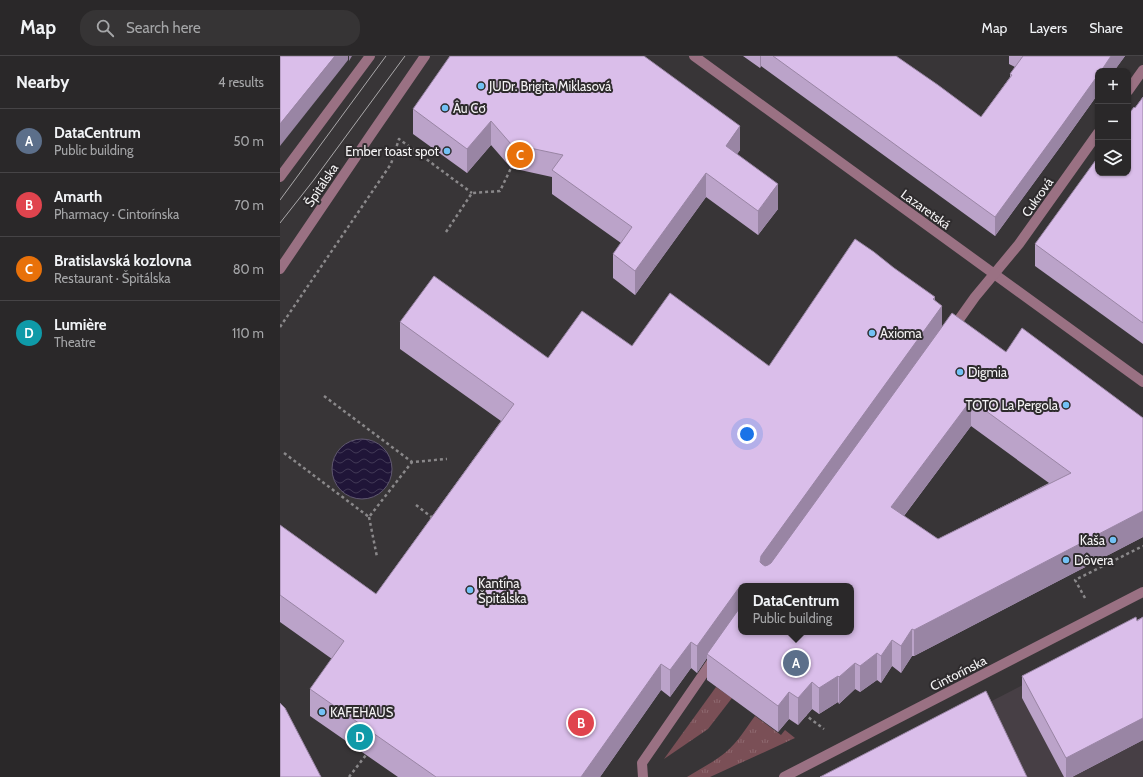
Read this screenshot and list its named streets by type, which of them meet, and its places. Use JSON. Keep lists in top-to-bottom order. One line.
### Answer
{"streets":{"street":["Špitálska","Cukrová","Lazaretská","Cintorínska"]},"crossings":[["Cukrová","Lazaretská"]],"places":["JUDr. Brigita Miklasová","Âu Cơ","Ember toast spot","Axioma","Digmia","TOTO La Pergola","Kaša","Dôvera","Kantína Špitálska","KAFEHAUS"],"page":{"header":"Map","search":"Search here","nav":["Map","Layers","Share"],"heading":["Nearby","4 results"],"map_buttons":["+","−"],"list":[{"mark":"A","name":"DataCentrum","note":"Public building","value":"50 m"},{"mark":"B","name":"Amarth","note":"Pharmacy · Cintorínska","value":"70 m"},{"mark":"C","name":"Bratislavská kozlovna","note":"Restaurant · Špitálska","value":"80 m"},{"mark":"D","name":"Lumière","note":"Theatre","value":"110 m"}],"pins":["C","A","B","D"],"popup":["DataCentrum","Public building"]}}
